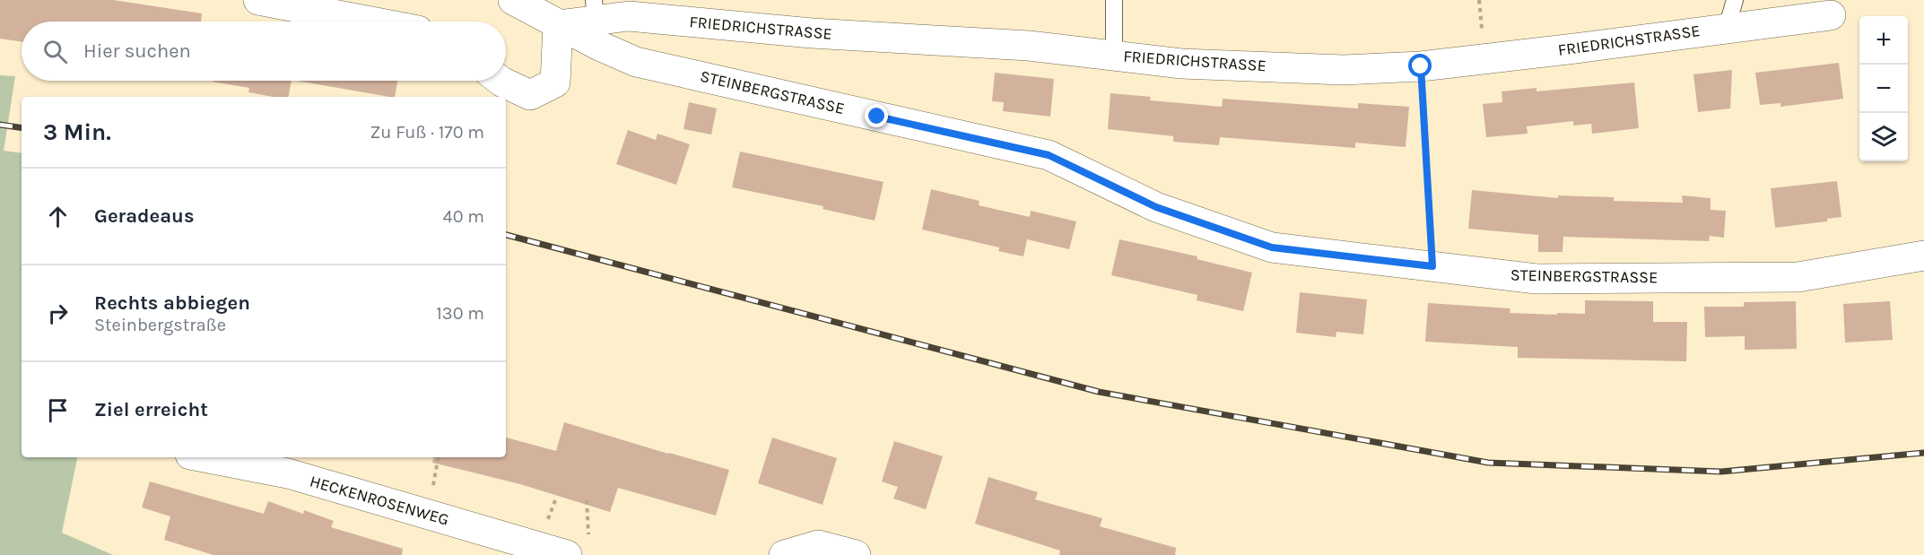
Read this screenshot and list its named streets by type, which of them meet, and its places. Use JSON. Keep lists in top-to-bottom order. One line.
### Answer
{"streets":{"street":["FRIEDRICHSTRASSE","STEINBERGSTRASSE","HECKENROSENWEG"]},"crossings":[["FRIEDRICHSTRASSE","STEINBERGSTRASSE"]],"page":{"map_buttons":["+","−"],"search":"Hier suchen","heading":["3 Min.","Zu Fuß · 170 m"],"list":[["Geradeaus","40 m"],["Rechts abbiegen","Steinbergstraße","130 m"],"Ziel erreicht"]}}
